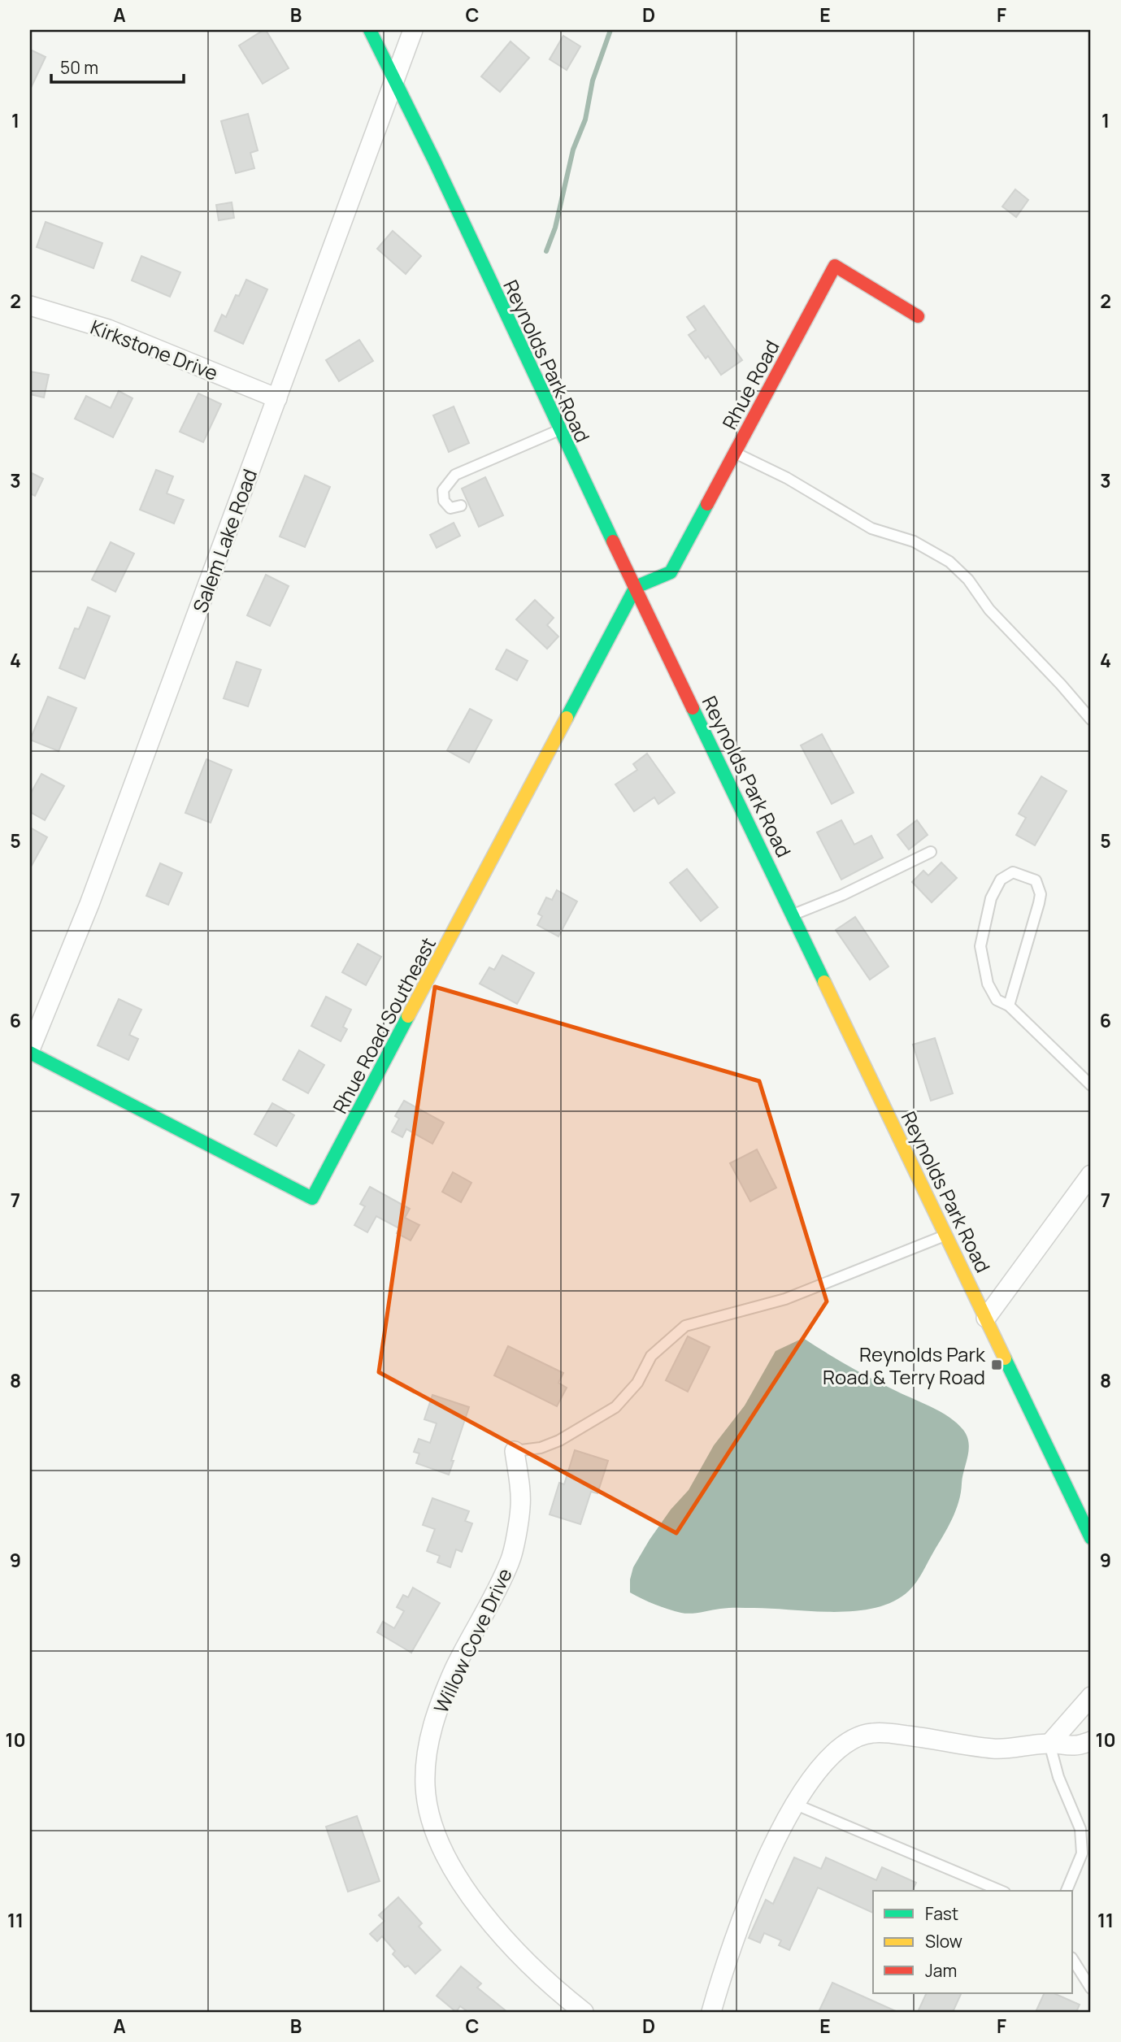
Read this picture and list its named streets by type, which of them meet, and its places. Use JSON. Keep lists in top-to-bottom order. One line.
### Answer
{"streets":{"main road":["Reynolds Park Road","Rhue Road","Rhue Road Southeast"],"street":["Kirkstone Drive","Salem Lake Road","Willow Cove Drive"]},"crossings":[["Kirkstone Drive","Salem Lake Road"],["Reynolds Park Road","Rhue Road"],["Reynolds Park Road","Salem Lake Road"],["Reynolds Park Road","Rhue Road Southeast"],["Rhue Road","Rhue Road Southeast"],["Salem Lake Road","Rhue Road Southeast"]],"places":{"transit":["Reynolds Park Road & Terry Road"]},"legend":["Fast","Slow","Jam"],"scale_bar":"50 m","grid":{"columns":["A","B","C","D","E","F"],"rows":["1","2","3","4","5","6","7","8","9","10","11"]}}
